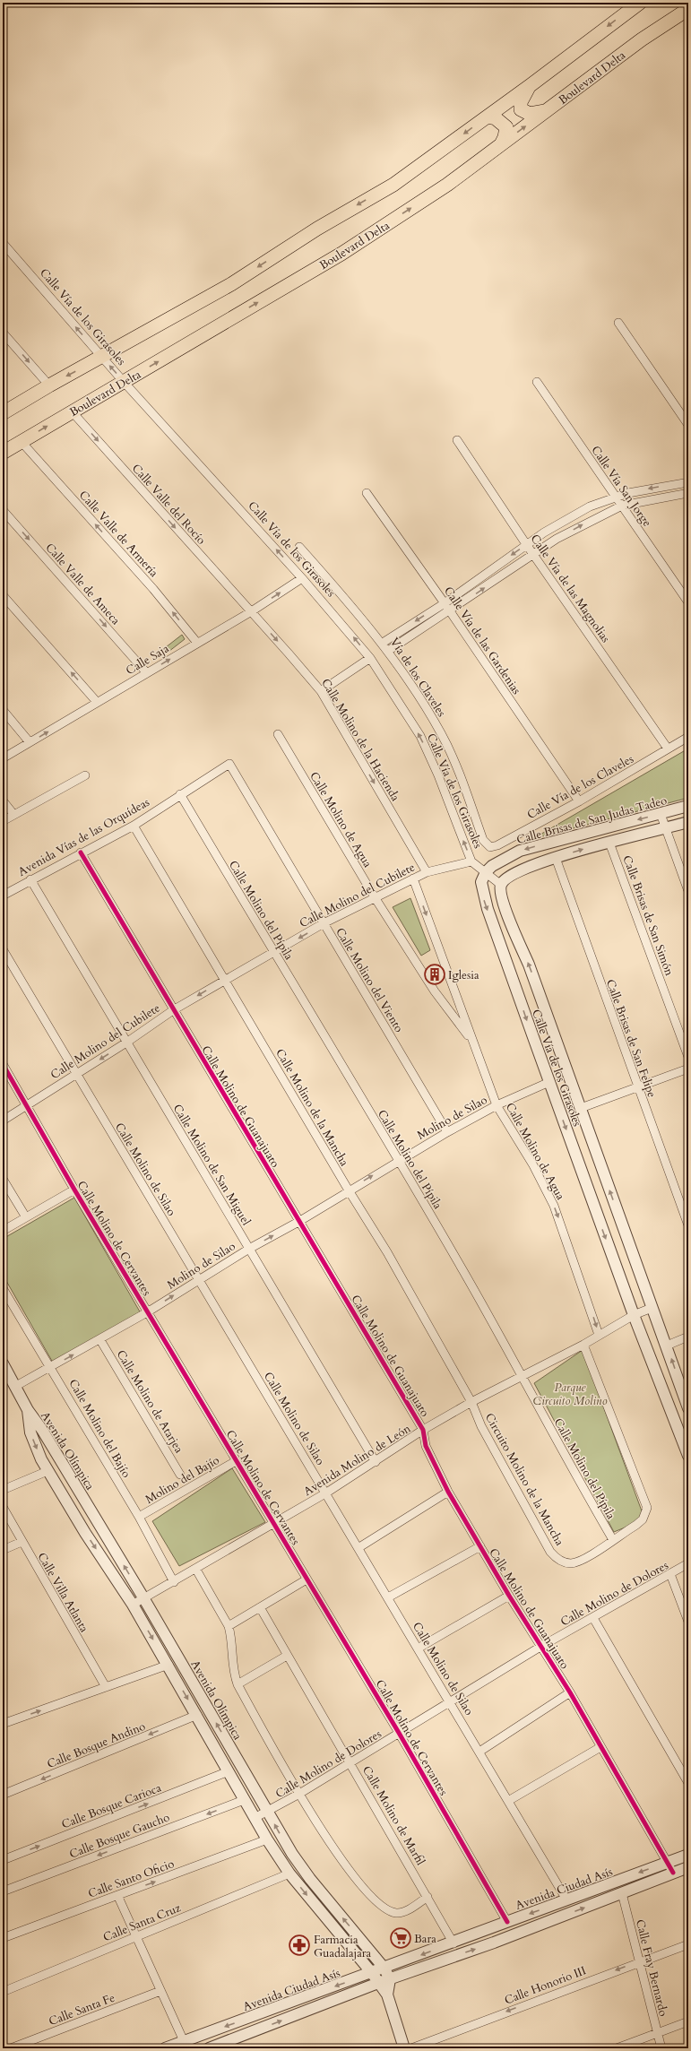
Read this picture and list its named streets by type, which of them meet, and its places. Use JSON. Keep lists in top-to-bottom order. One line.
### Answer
{"streets":{"main road":["Boulevard Delta"],"street":["Calle Vía de los Girasoles","Calle Vía San Jorge","Calle Valle del Rocío","Calle Valle de Armería","Calle Valle de Ameca","Calle Vía de las Magnolias","Calle Vía de las Gardenias","Calle Saja","Vía de los Claveles","Calle Molino de la Hacienda","Calle Vía de los Claveles","Calle Molino de Agua","Calle Brisas de San Judas Tadeo","Avenida Vías de las Orquídeas","Calle Molino del Cubilete","Calle Molino del Pípila","Calle Brisas de San Simón","Calle Molino del Viento","Calle Brisas de San Felipe","Calle Molino de Guanajuato","Calle Molino de la Mancha","Molino de Silao","Calle Molino de San Miguel","Calle Molino de Silao","Calle Molino de Cervantes","Calle Molino de Atarjea","Calle Molino del Bajío","Avenida Olímpica","Avenida Molino de León","Molino del Bajío","Circuito Molino de la Mancha","Calle Villa Atlanta","Calle Molino de Dolores","Calle Bosque Andino","Calle Bosque Carioca","Calle Molino de Marfil","Calle Bosque Gaucho","Calle Santo Oficio","Avenida Ciudad Asís","Calle Santa Cruz","Calle Fray Bernardo","Calle Honorio III","Calle Santa Fe"]},"crossings":[["Boulevard Delta","Calle Vía de los Girasoles"],["Boulevard Delta","Calle Valle del Rocío"],["Boulevard Delta","Calle Valle de Armería"],["Calle Vía de los Girasoles","Calle Saja"],["Calle Vía de los Girasoles","Calle Brisas de San Judas Tadeo"],["Calle Vía de los Girasoles","Calle Molino del Cubilete"],["Calle Vía de los Girasoles","Molino de Silao"],["Calle Vía de los Girasoles","Avenida Molino de León"],["Calle Valle del Rocío","Calle Saja"],["Calle Valle del Rocío","Calle Molino de la Hacienda"],["Calle Valle de Armería","Calle Saja"],["Calle Valle de Ameca","Calle Saja"],["Calle Vía de las Magnolias","Calle Vía de los Claveles"],["Calle Vía de las Gardenias","Calle Vía de los Claveles"],["Calle Saja","Calle Molino de la Hacienda"],["Vía de los Claveles","Calle Vía de los Claveles"],["Calle Molino de la Hacienda","Calle Molino del Cubilete"],["Calle Molino de Agua","Calle Molino del Cubilete"],["Calle Molino de Agua","Molino de Silao"],["Calle Molino de Agua","Avenida Molino de León"],["Avenida Vías de las Orquídeas","Calle Molino del Pípila"],["Avenida Vías de las Orquídeas","Calle Molino del Viento"],["Avenida Vías de las Orquídeas","Calle Molino de Guanajuato"],["Avenida Vías de las Orquídeas","Calle Molino de la Mancha"],["Avenida Vías de las Orquídeas","Calle Molino de San Miguel"],["Calle Molino del Cubilete","Calle Molino del Pípila"],["Calle Molino del Cubilete","Calle Molino del Viento"],["Calle Molino del Cubilete","Calle Molino de Guanajuato"],["Calle Molino del Cubilete","Calle Molino de la Mancha"],["Calle Molino del Cubilete","Calle Molino de San Miguel"],["Calle Molino del Cubilete","Calle Molino de Silao"],["Calle Molino del Cubilete","Calle Molino de Cervantes"],["Calle Molino del Pípila","Molino de Silao"],["Calle Molino del Pípila","Avenida Molino de León"],["Calle Molino del Pípila","Circuito Molino de la Mancha"],["Calle Molino del Viento","Molino de Silao"],["Calle Molino de Guanajuato","Molino de Silao"],["Calle Molino de Guanajuato","Avenida Molino de León"],["Calle Molino de Guanajuato","Calle Molino de Dolores"],["Calle Molino de Guanajuato","Avenida Ciudad Asís"],["Calle Molino de la Mancha","Molino de Silao"],["Calle Molino de la Mancha","Avenida Molino de León"],["Calle Molino de la Mancha","Circuito Molino de la Mancha"],["Molino de Silao","Calle Molino de San Miguel"],["Molino de Silao","Calle Molino de Silao"],["Molino de Silao","Calle Molino de Cervantes"],["Molino de Silao","Calle Molino de Atarjea"],["Molino de Silao","Calle Molino del Bajío"],["Molino de Silao","Avenida Olímpica"],["Calle Molino de San Miguel","Avenida Molino de León"],["Calle Molino de Silao","Avenida Molino de León"],["Calle Molino de Silao","Calle Molino de Dolores"],["Calle Molino de Silao","Avenida Ciudad Asís"],["Calle Molino de Cervantes","Avenida Molino de León"],["Calle Molino de Cervantes","Molino del Bajío"],["Calle Molino de Cervantes","Calle Molino de Dolores"],["Calle Molino de Cervantes","Avenida Ciudad Asís"],["Calle Molino del Bajío","Avenida Molino de León"],["Calle Molino del Bajío","Molino del Bajío"],["Avenida Olímpica","Avenida Molino de León"],["Avenida Olímpica","Calle Molino de Dolores"],["Avenida Olímpica","Calle Bosque Andino"],["Avenida Olímpica","Calle Bosque Carioca"],["Avenida Olímpica","Calle Bosque Gaucho"],["Avenida Olímpica","Calle Santo Oficio"],["Avenida Olímpica","Avenida Ciudad Asís"],["Avenida Olímpica","Calle Santa Cruz"],["Avenida Molino de León","Circuito Molino de la Mancha"],["Calle Molino de Dolores","Calle Molino de Marfil"],["Calle Molino de Marfil","Avenida Ciudad Asís"],["Calle Fray Bernardo","Calle Honorio III"]],"one_way":["Calle Valle del Rocío","Calle Valle de Armería","Calle Saja","Calle Molino de la Hacienda","Molino de Silao","Calle Bosque Carioca","Calle Bosque Gaucho","Calle Santo Oficio"],"parks":["Parque Circuito Molino"],"places":{"building":["Iglesia"],"supermarket":["Bara"],"pharmacy":["Farmacia Guadalajara"]}}
